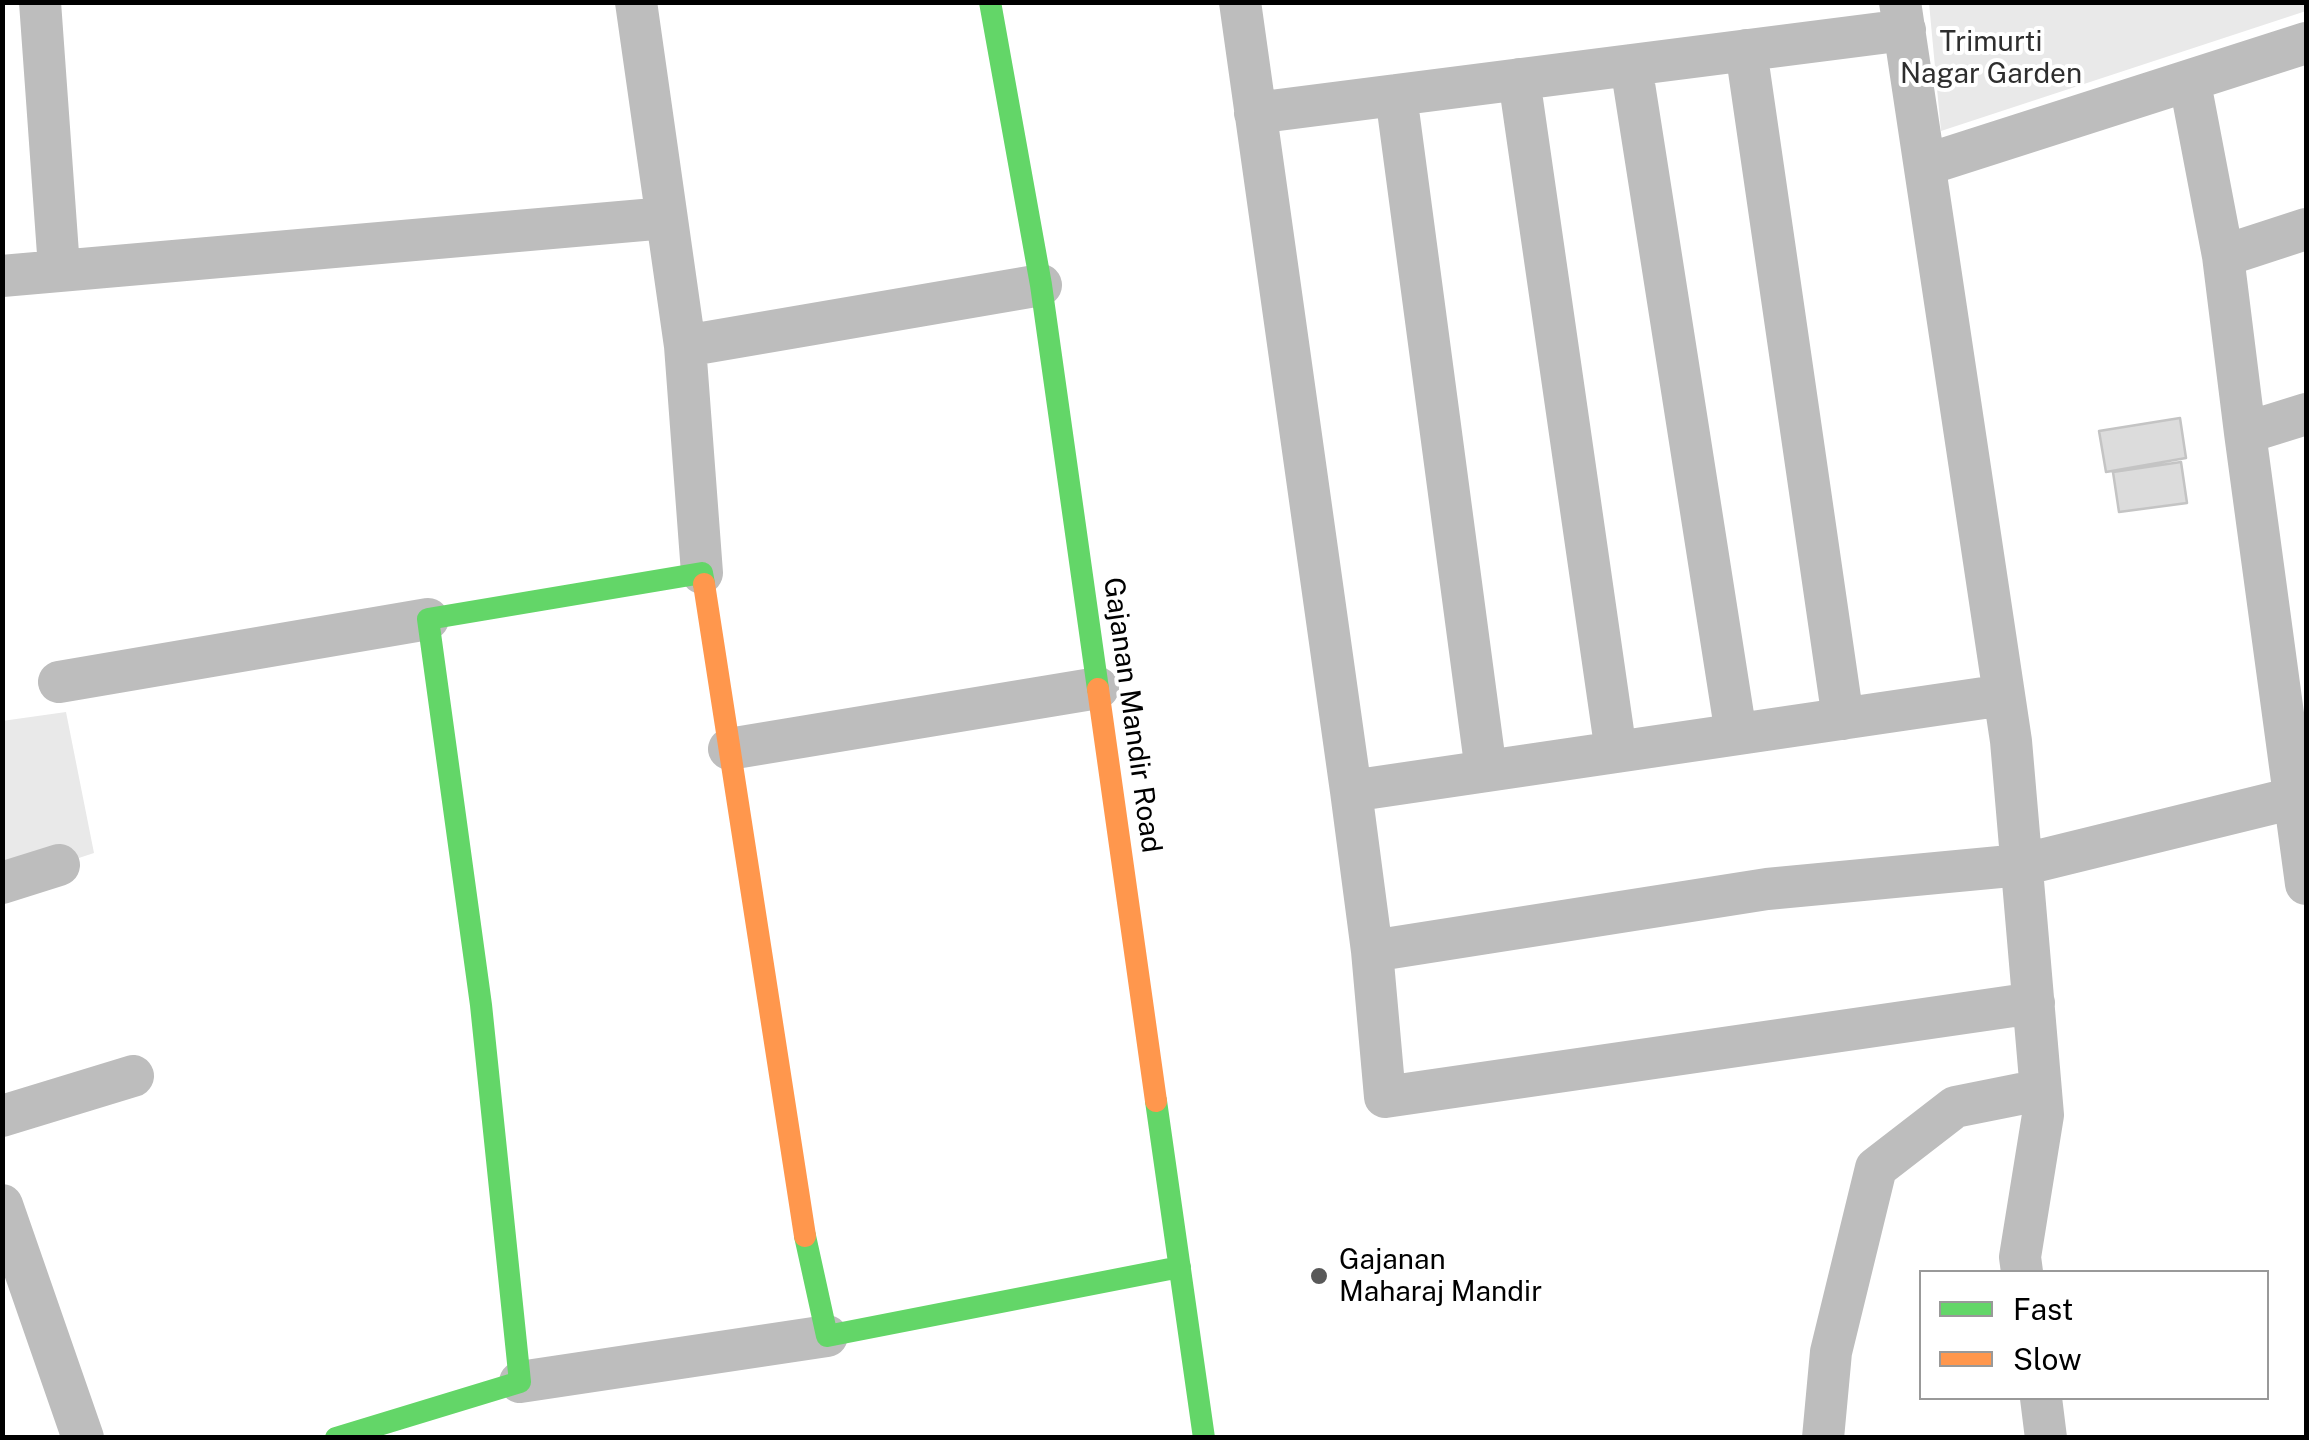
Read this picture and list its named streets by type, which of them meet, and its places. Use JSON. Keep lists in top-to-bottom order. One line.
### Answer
{"streets":{"street":["Gajanan Mandir Road"]},"parks":["Trimurti Nagar Garden"],"places":["Gajanan Maharaj Mandir"],"legend":["Fast","Slow"]}
